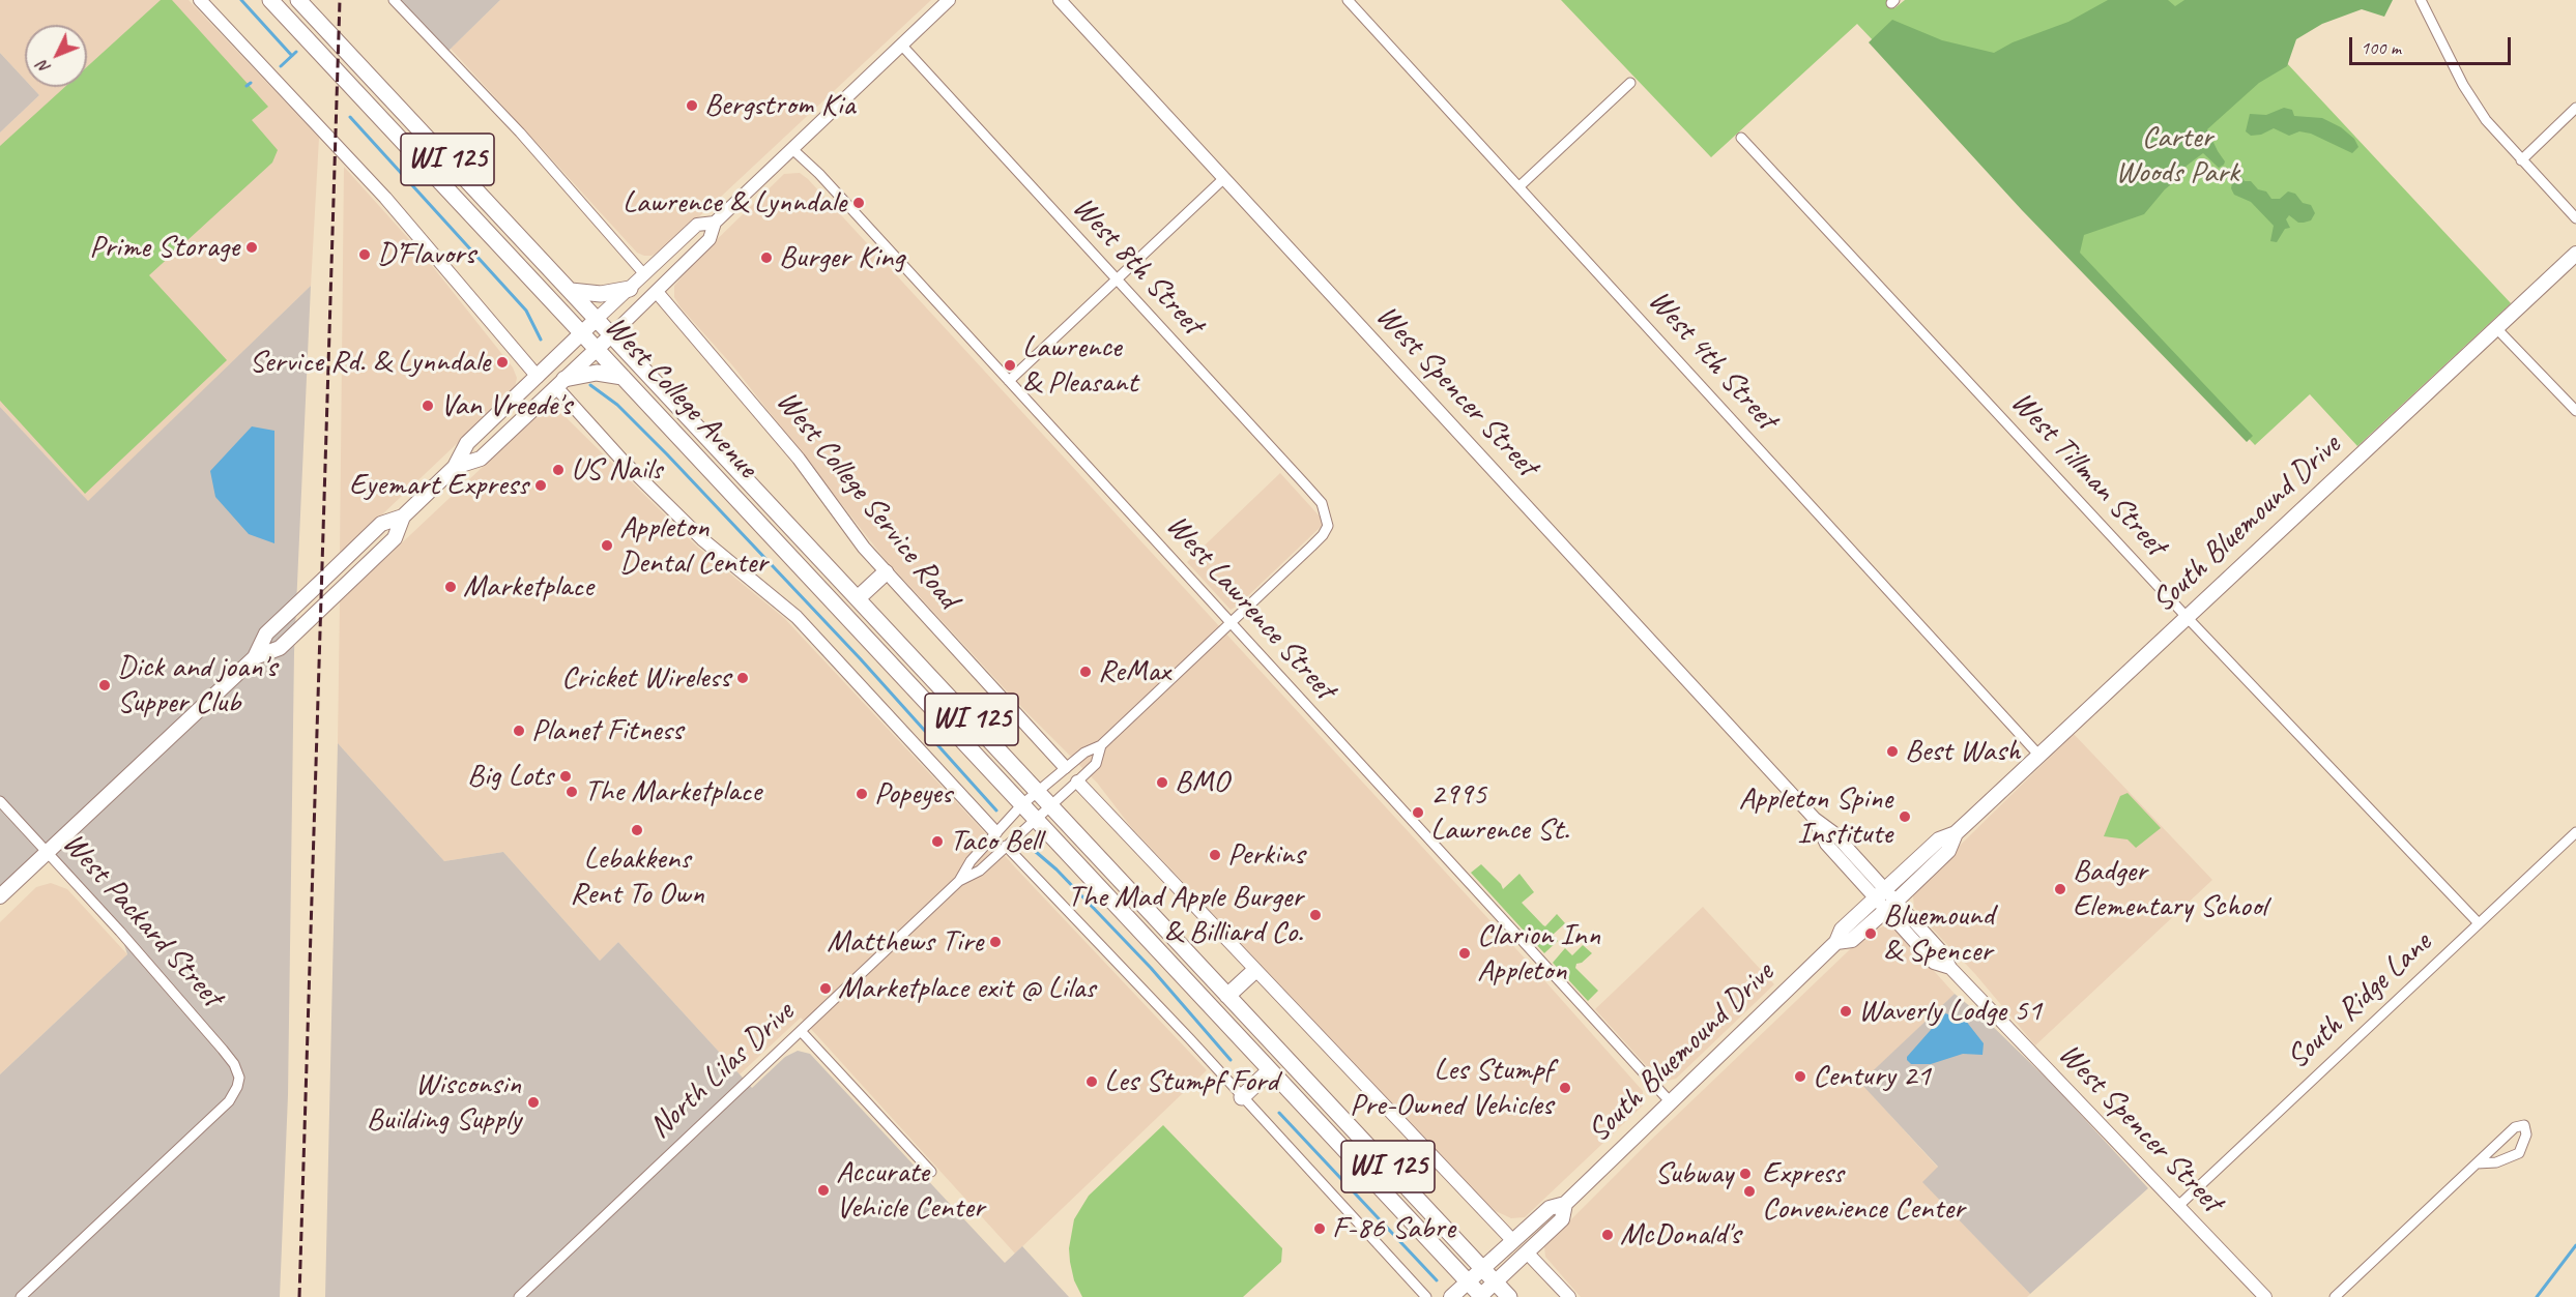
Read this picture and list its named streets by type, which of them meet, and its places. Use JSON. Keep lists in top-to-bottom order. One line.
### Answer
{"streets":{"main road":["WI 125","West College Avenue","South Bluemound Drive"],"street":["West 8th Street","West 4th Street","West Spencer Street","West Tillman Street","West College Service Road","West Lawrence Street","West Packard Street","South Ridge Lane","North Lilas Drive"]},"crossings":[["West 8th Street","West Lawrence Street"],["West 4th Street","South Bluemound Drive"],["West Spencer Street","South Bluemound Drive"],["West Spencer Street","South Ridge Lane"],["West College Avenue","South Bluemound Drive"],["West College Avenue","North Lilas Drive"],["West Tillman Street","South Bluemound Drive"],["West Tillman Street","South Ridge Lane"],["West College Service Road","North Lilas Drive"],["South Bluemound Drive","West Lawrence Street"]],"parks":["Carter Woods Park"],"places":["Bergstrom Kia","Lawrence & Lynndale","Prime Storage","D’Flavors","Burger King","Service Rd. & Lynndale","Lawrence & Pleasant","Van Vreede's","US Nails","Eyemart Express","Appleton Dental Center","Marketplace","ReMax","Cricket Wireless","Dick and joan's Supper Club","Planet Fitness","Best Wash","Big Lots","BMO","The Marketplace","Popeyes","2995 Lawrence St.","Appleton Spine Institute","Lebakkens Rent To Own","Taco Bell","Perkins","Badger Elementary School","The Mad Apple Burger & Billiard Co.","Bluemound & Spencer","Matthews Tire","Clarion Inn Appleton","Marketplace exit @ Lilas","Waverly Lodge 51","Century 21","Les Stumpf Ford","Les Stumpf Pre-Owned Vehicles","Wisconsin Building Supply","Subway","Accurate Vehicle Center","Express Convenience Center","F-86 Sabre","McDonald's"],"scale_bar":"100 m","north":"bottom left"}
